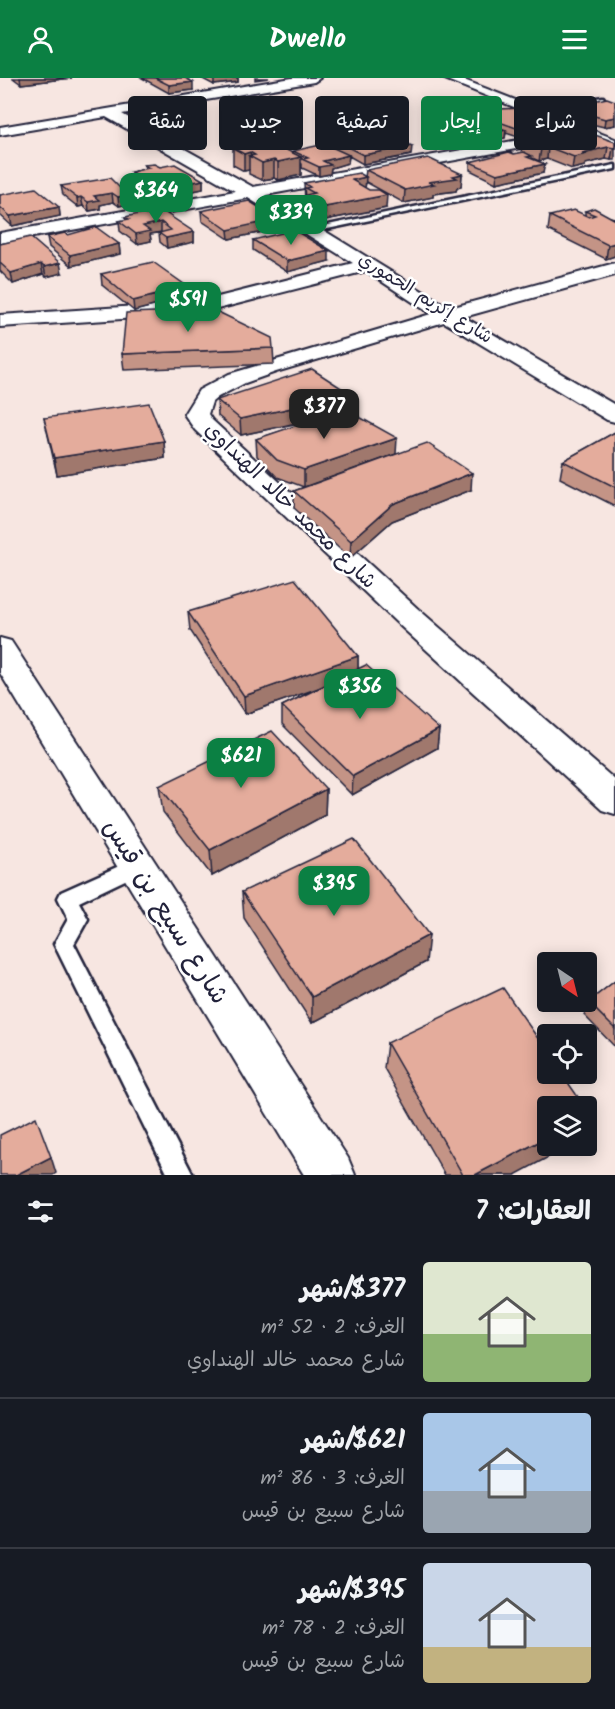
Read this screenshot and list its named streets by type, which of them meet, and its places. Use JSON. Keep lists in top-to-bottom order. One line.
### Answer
{"streets":{"street":["شارع إكريم الحموري","شارع محمد خالد الهنداوي","شارع سبيع بن قيس"]},"crossings":[["شارع إكريم الحموري","شارع محمد خالد الهنداوي"]],"north":"bottom right","page":{"header":"Dwello","chip":["شراء","إيجار","تصفية","جديد","شقة"],"price":["$364","$339","$591","$377","$356","$621","$395"],"heading":"العقارات: 7","list":[{"name":"$377/شهر","note":"الغرف: 2 · 52 m² · شارع محمد خالد الهنداوي"},{"name":"$621/شهر","note":"الغرف: 3 · 86 m² · شارع سبيع بن قيس"},{"name":"$395/شهر","note":"الغرف: 2 · 78 m² · شارع سبيع بن قيس"}]}}
